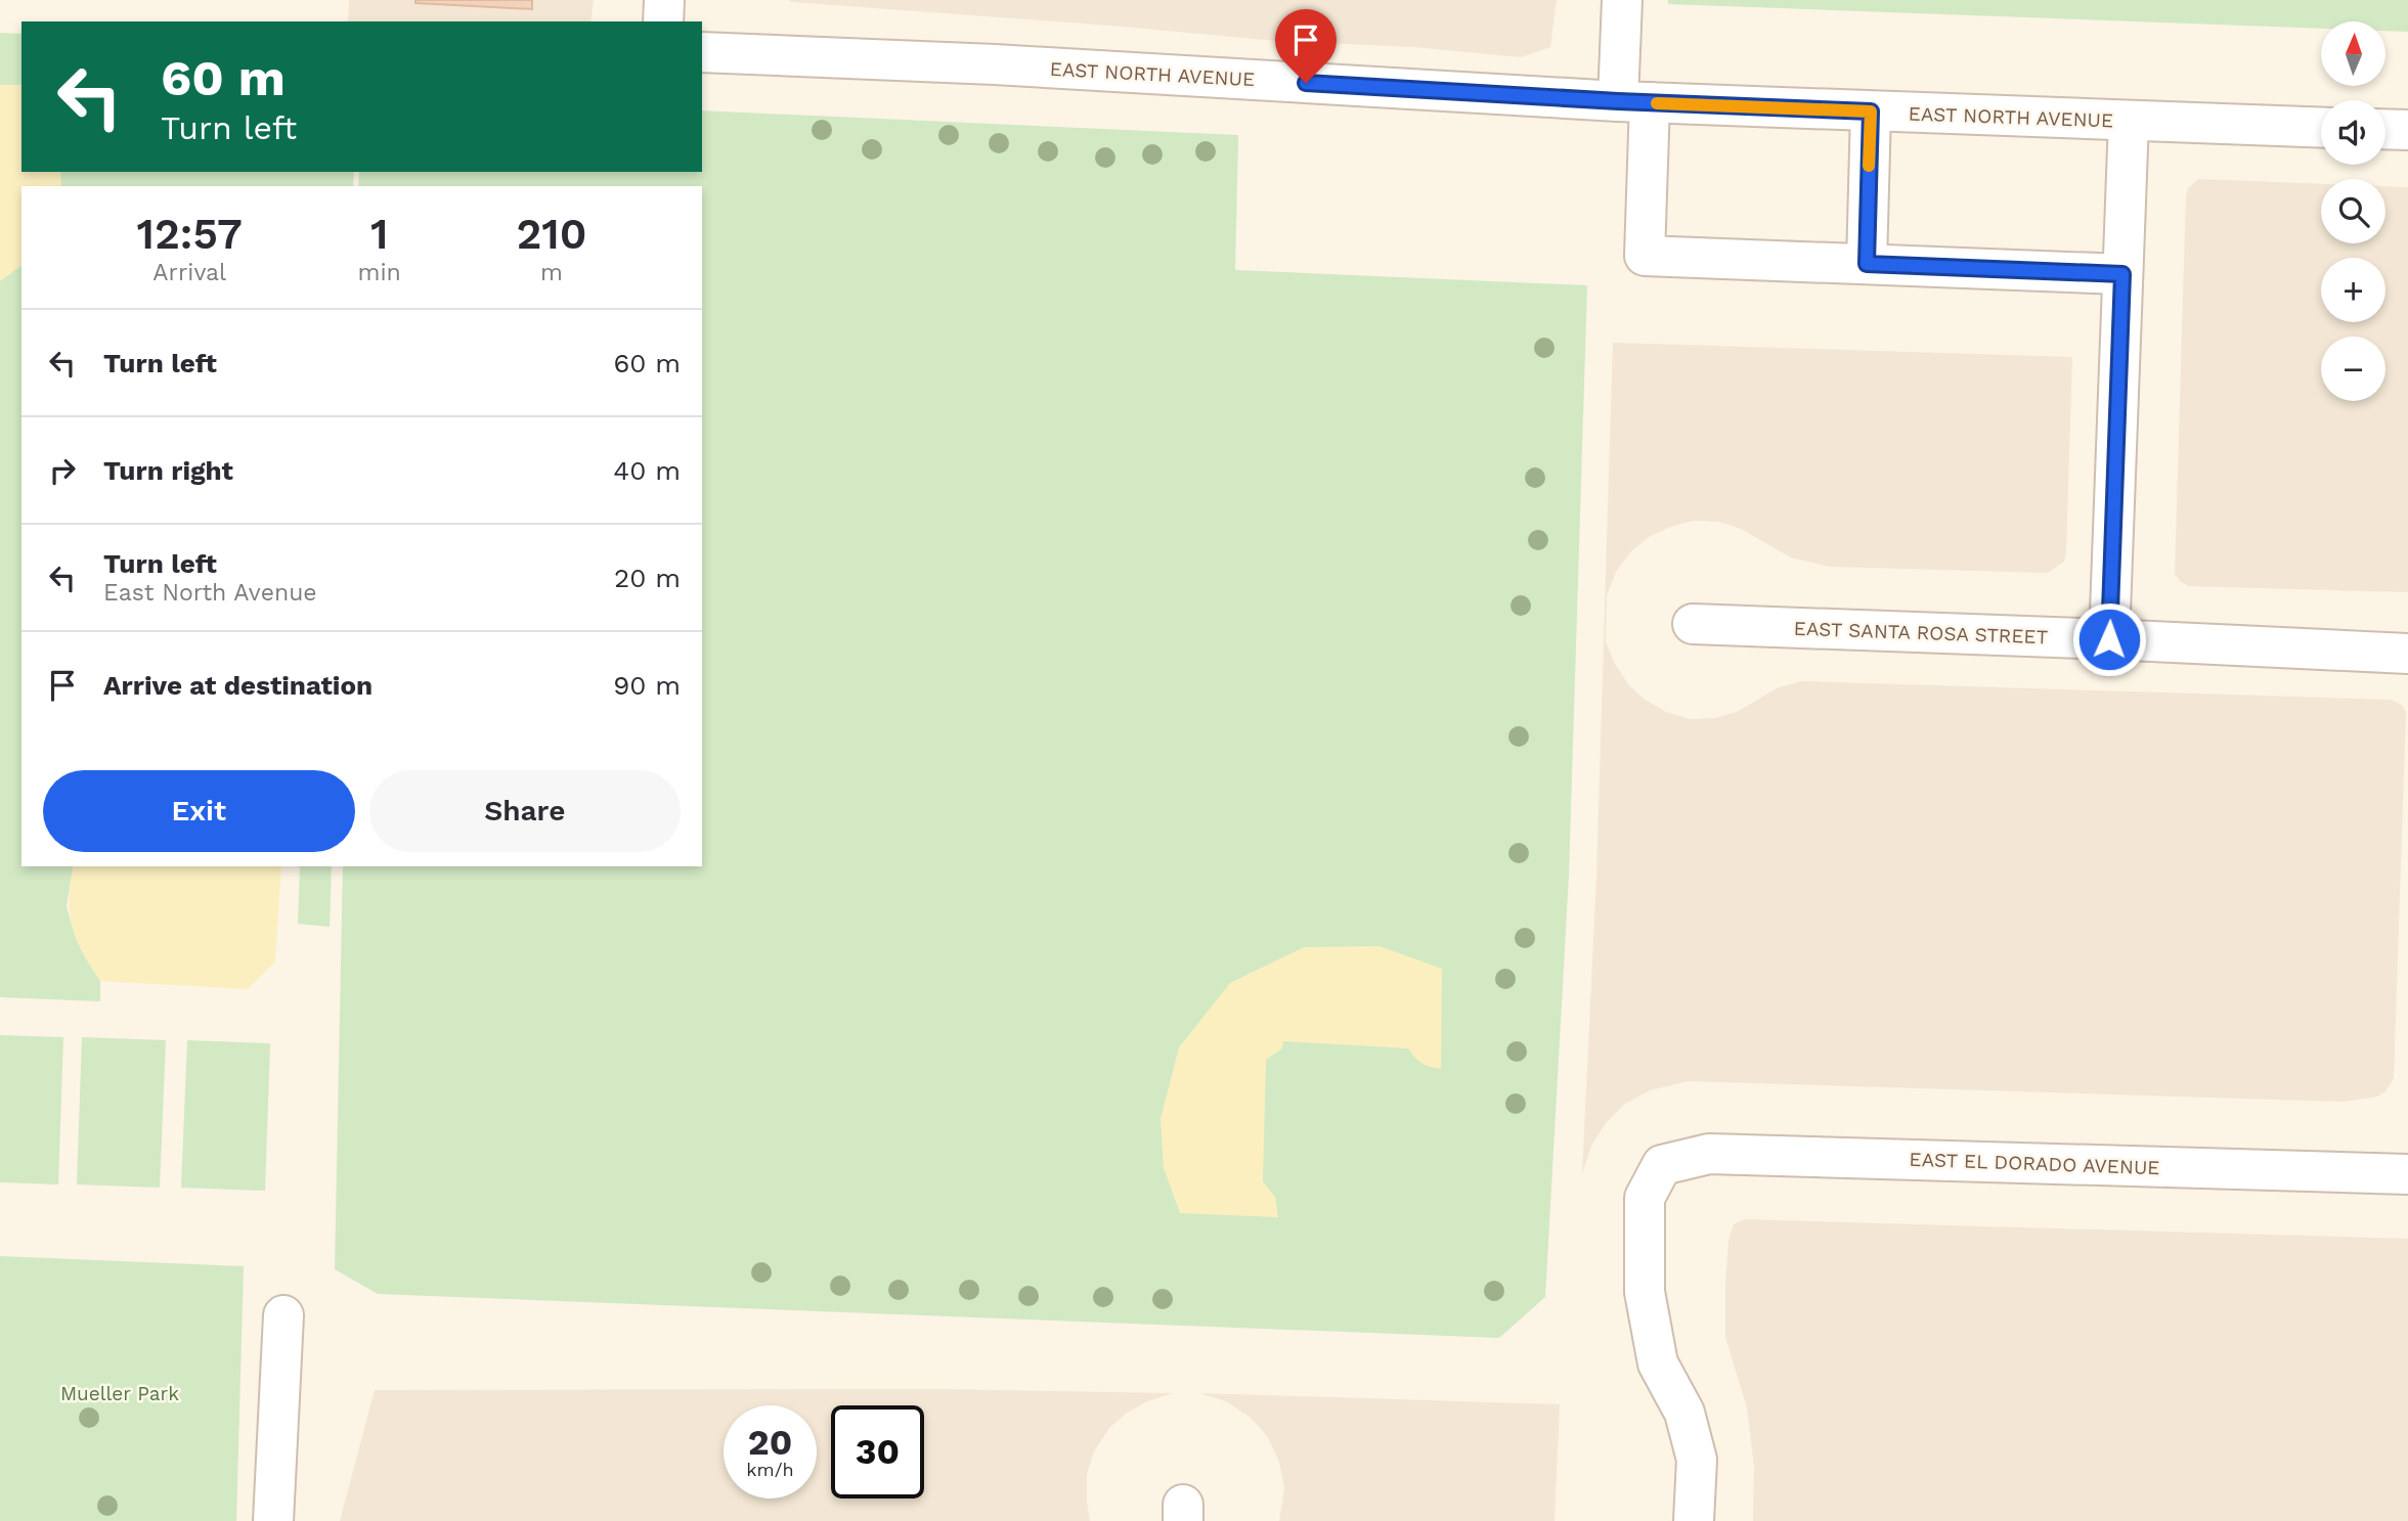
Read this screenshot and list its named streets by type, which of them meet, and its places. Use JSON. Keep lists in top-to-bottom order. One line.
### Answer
{"streets":{"street":["EAST NORTH AVENUE","EAST SANTA ROSA STREET","EAST EL DORADO AVENUE"]},"parks":["Mueller Park"],"north":"top","page":{"map_buttons":["+","−"],"turn":["60 m","Turn left"],"eta":["12:57","Arrival","1","min","210","m"],"list":[{"name":"Turn left","value":"60 m"},{"name":"Turn right","value":"40 m"},{"name":"Turn left","note":"East North Avenue","value":"20 m"},{"name":"Arrive at destination","value":"90 m"}],"buttons":["Exit","Share"],"speed":"20 km/h","limit":"30"}}
